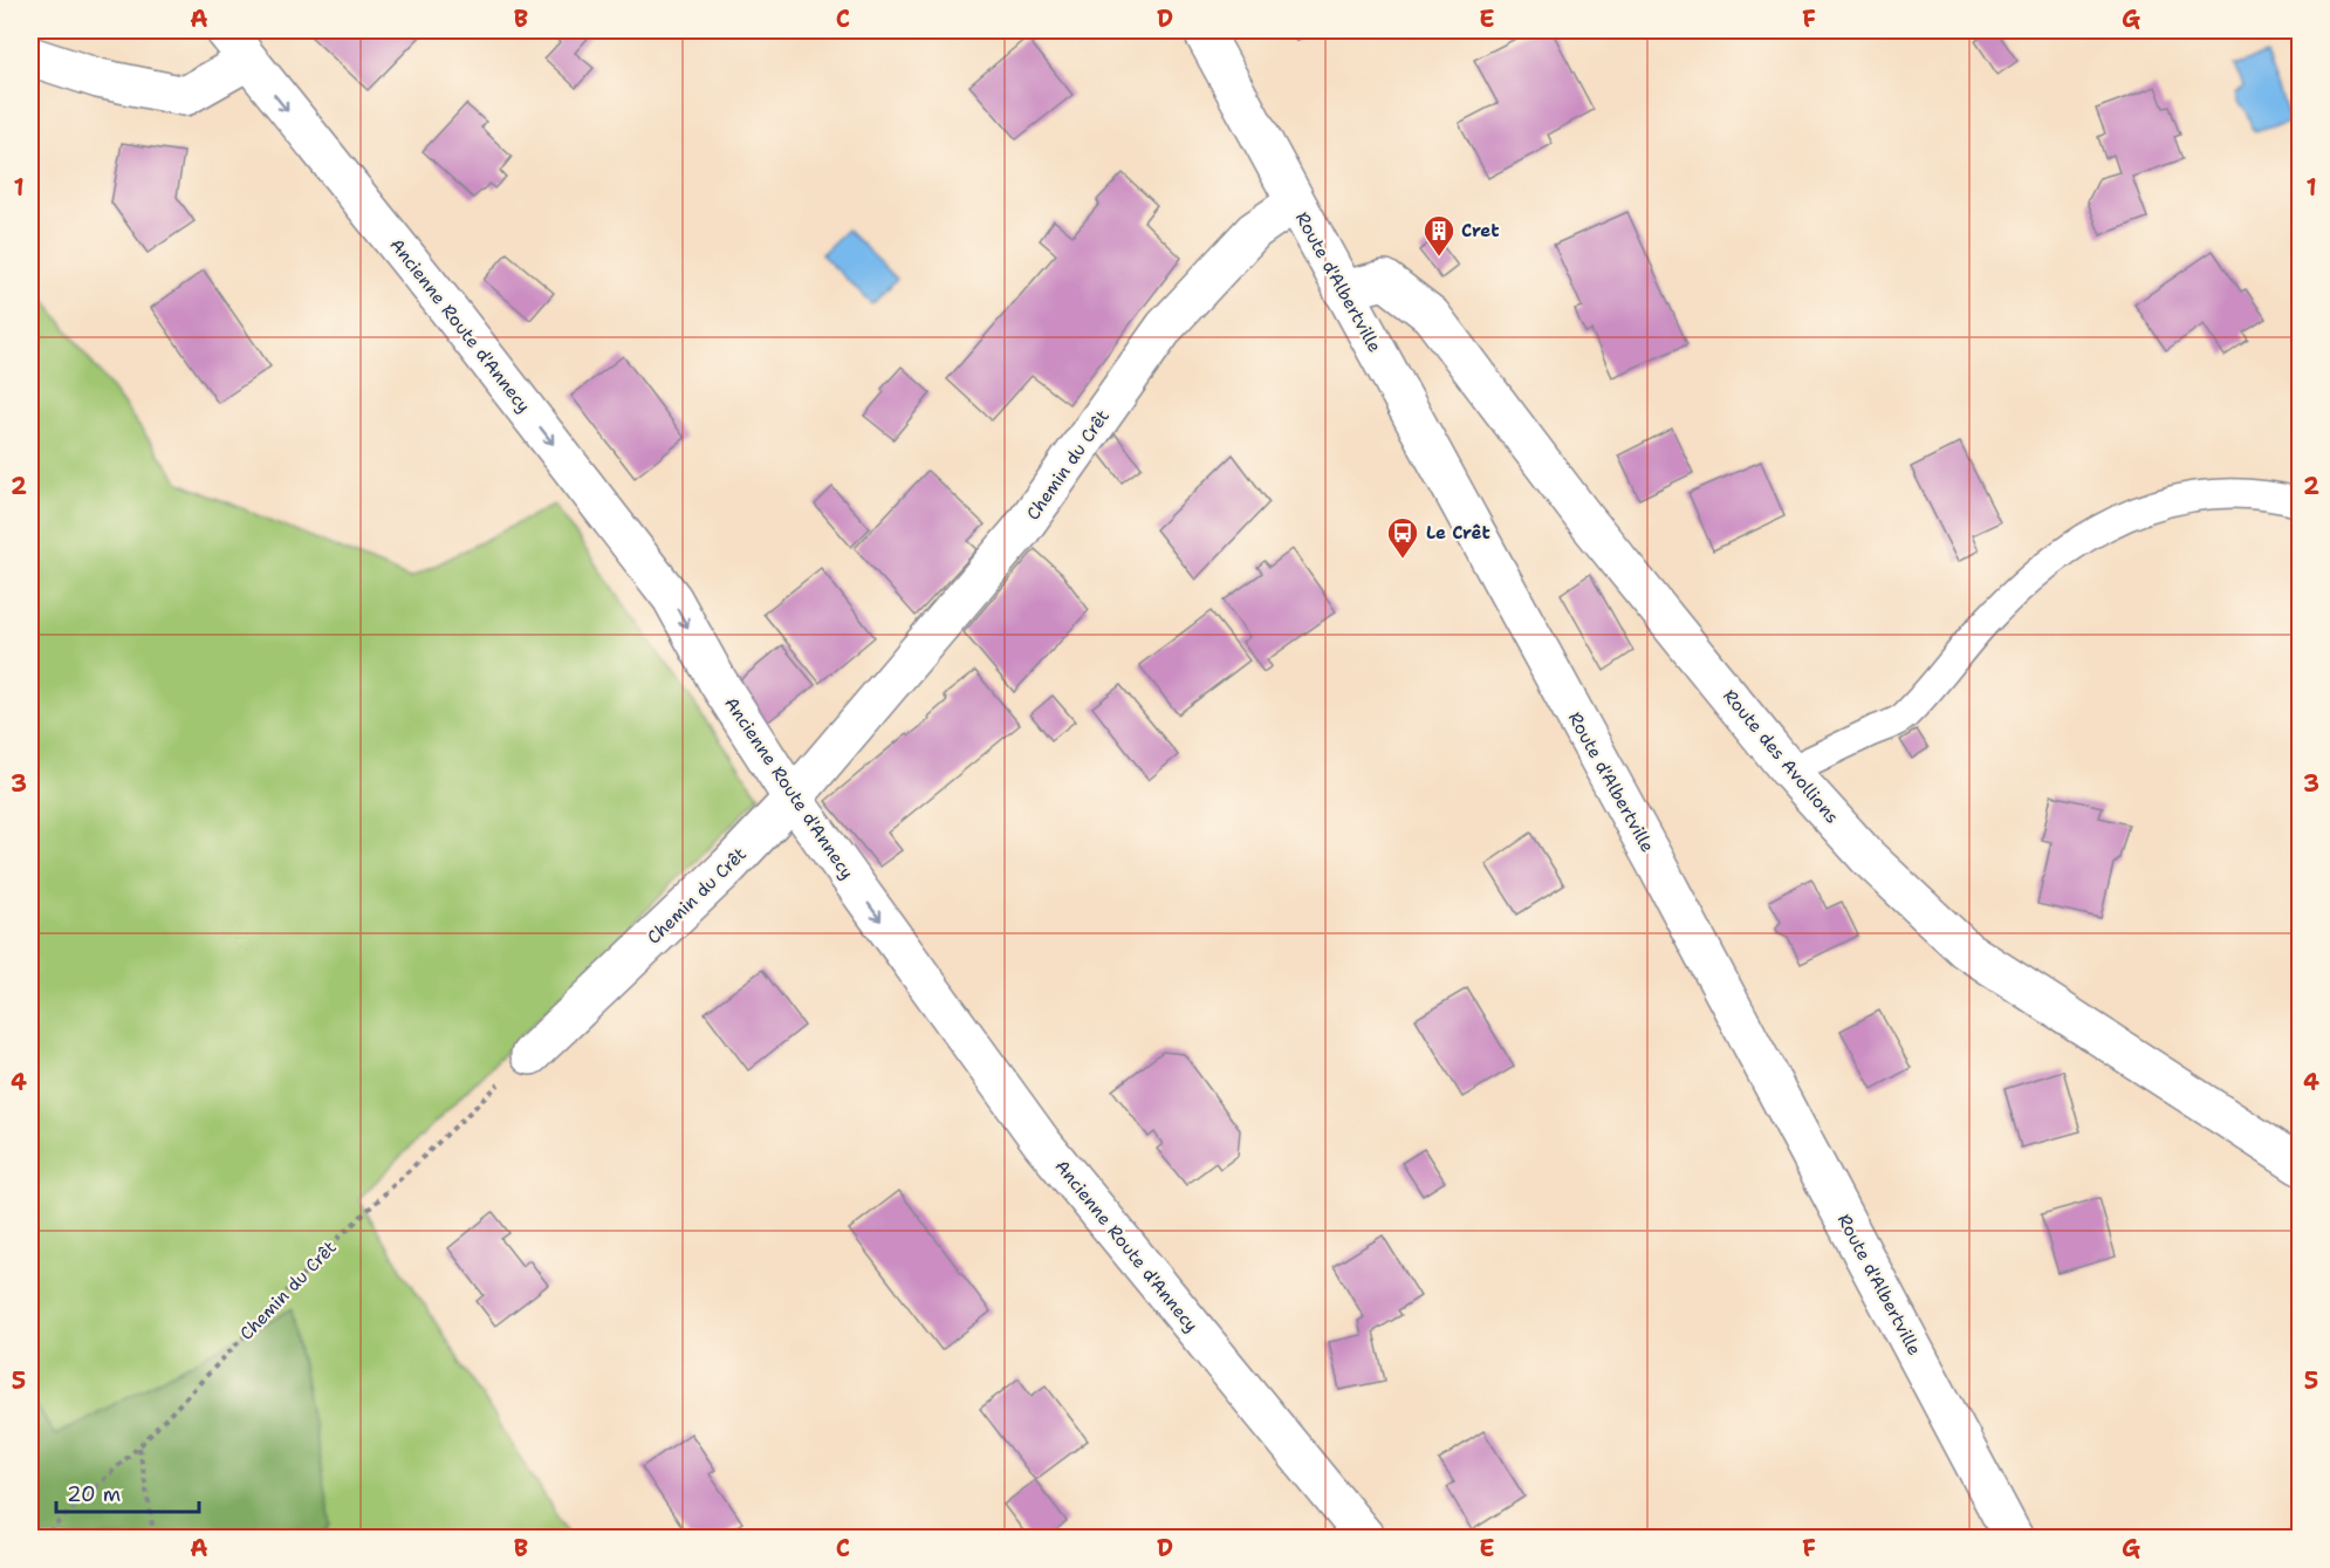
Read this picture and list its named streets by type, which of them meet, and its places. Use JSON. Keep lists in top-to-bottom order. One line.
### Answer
{"streets":{"street":["Route d'Albertville","Ancienne Route d'Annecy","Chemin du Crêt","Route des Avollions"]},"crossings":[["Route d'Albertville","Chemin du Crêt"],["Route d'Albertville","Route des Avollions"],["Ancienne Route d'Annecy","Chemin du Crêt"]],"one_way":["Ancienne Route d'Annecy"],"places":{"building":["Cret"],"bus stop":["Le Crêt"]},"scale_bar":"20 m","grid":{"columns":["A","B","C","D","E","F","G"],"rows":["1","2","3","4","5"]}}
